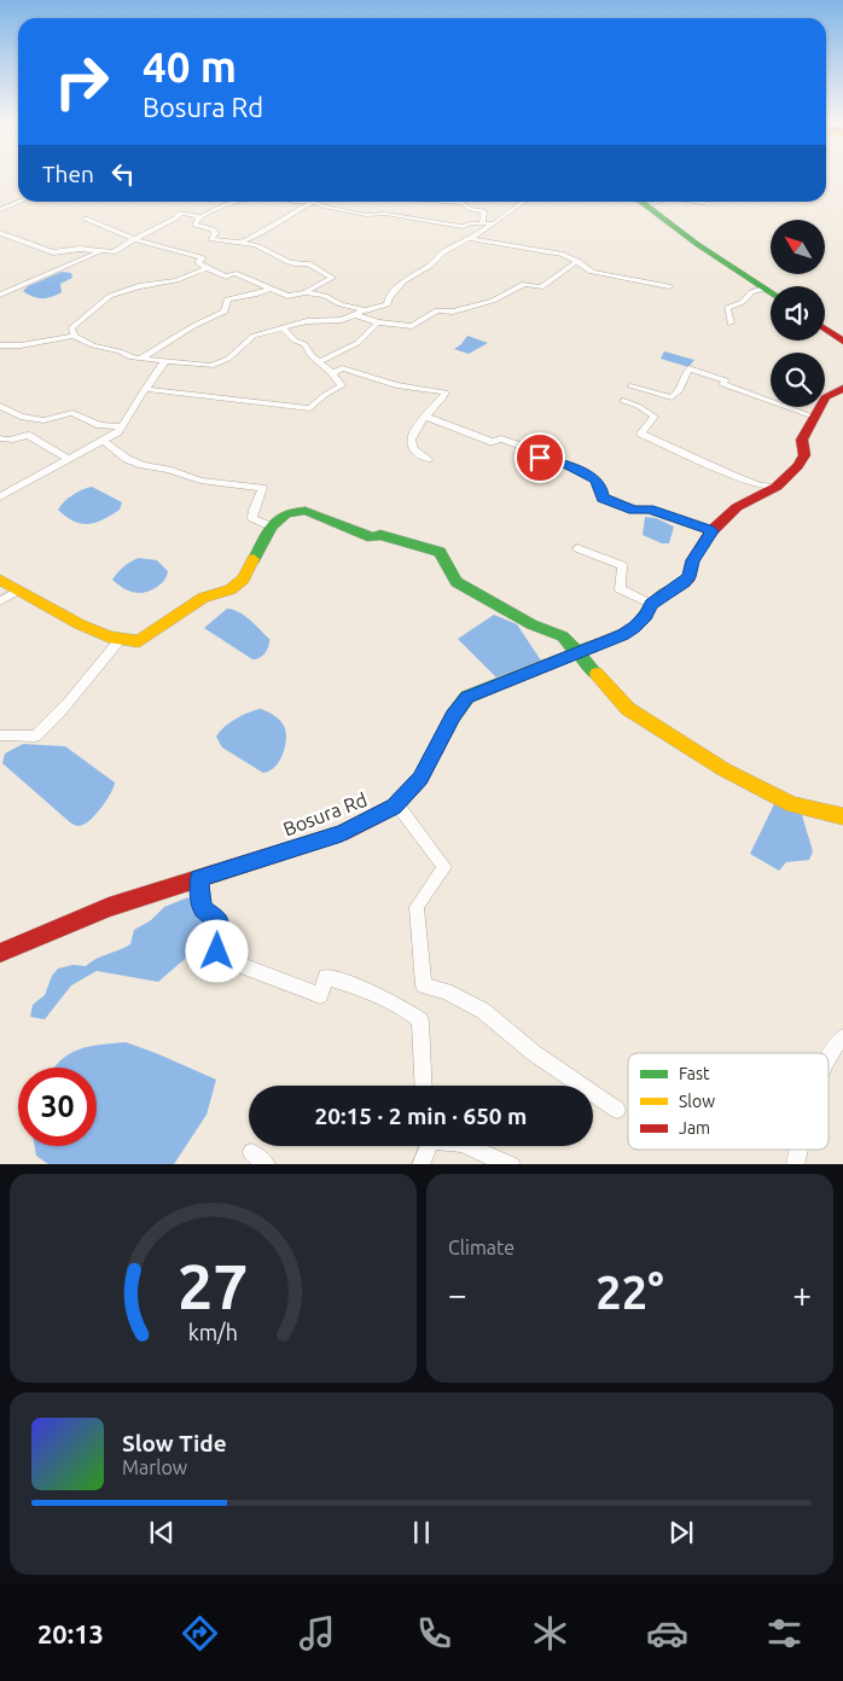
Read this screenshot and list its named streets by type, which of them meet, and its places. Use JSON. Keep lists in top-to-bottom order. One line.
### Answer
{"streets":{"main road":["Bosura Rd"]},"legend":["Fast","Slow","Jam"],"north":"top left","page":{"turn":["40 m","Bosura Rd"],"then":"Then","limit":"30","trip":"20:15 · 2 min · 650 m","tile":"Climate","heat":["−","22°","+"],"song":["Slow Tide","Marlow"],"tabs":"20:13","gauge":["27","km/h"]}}
